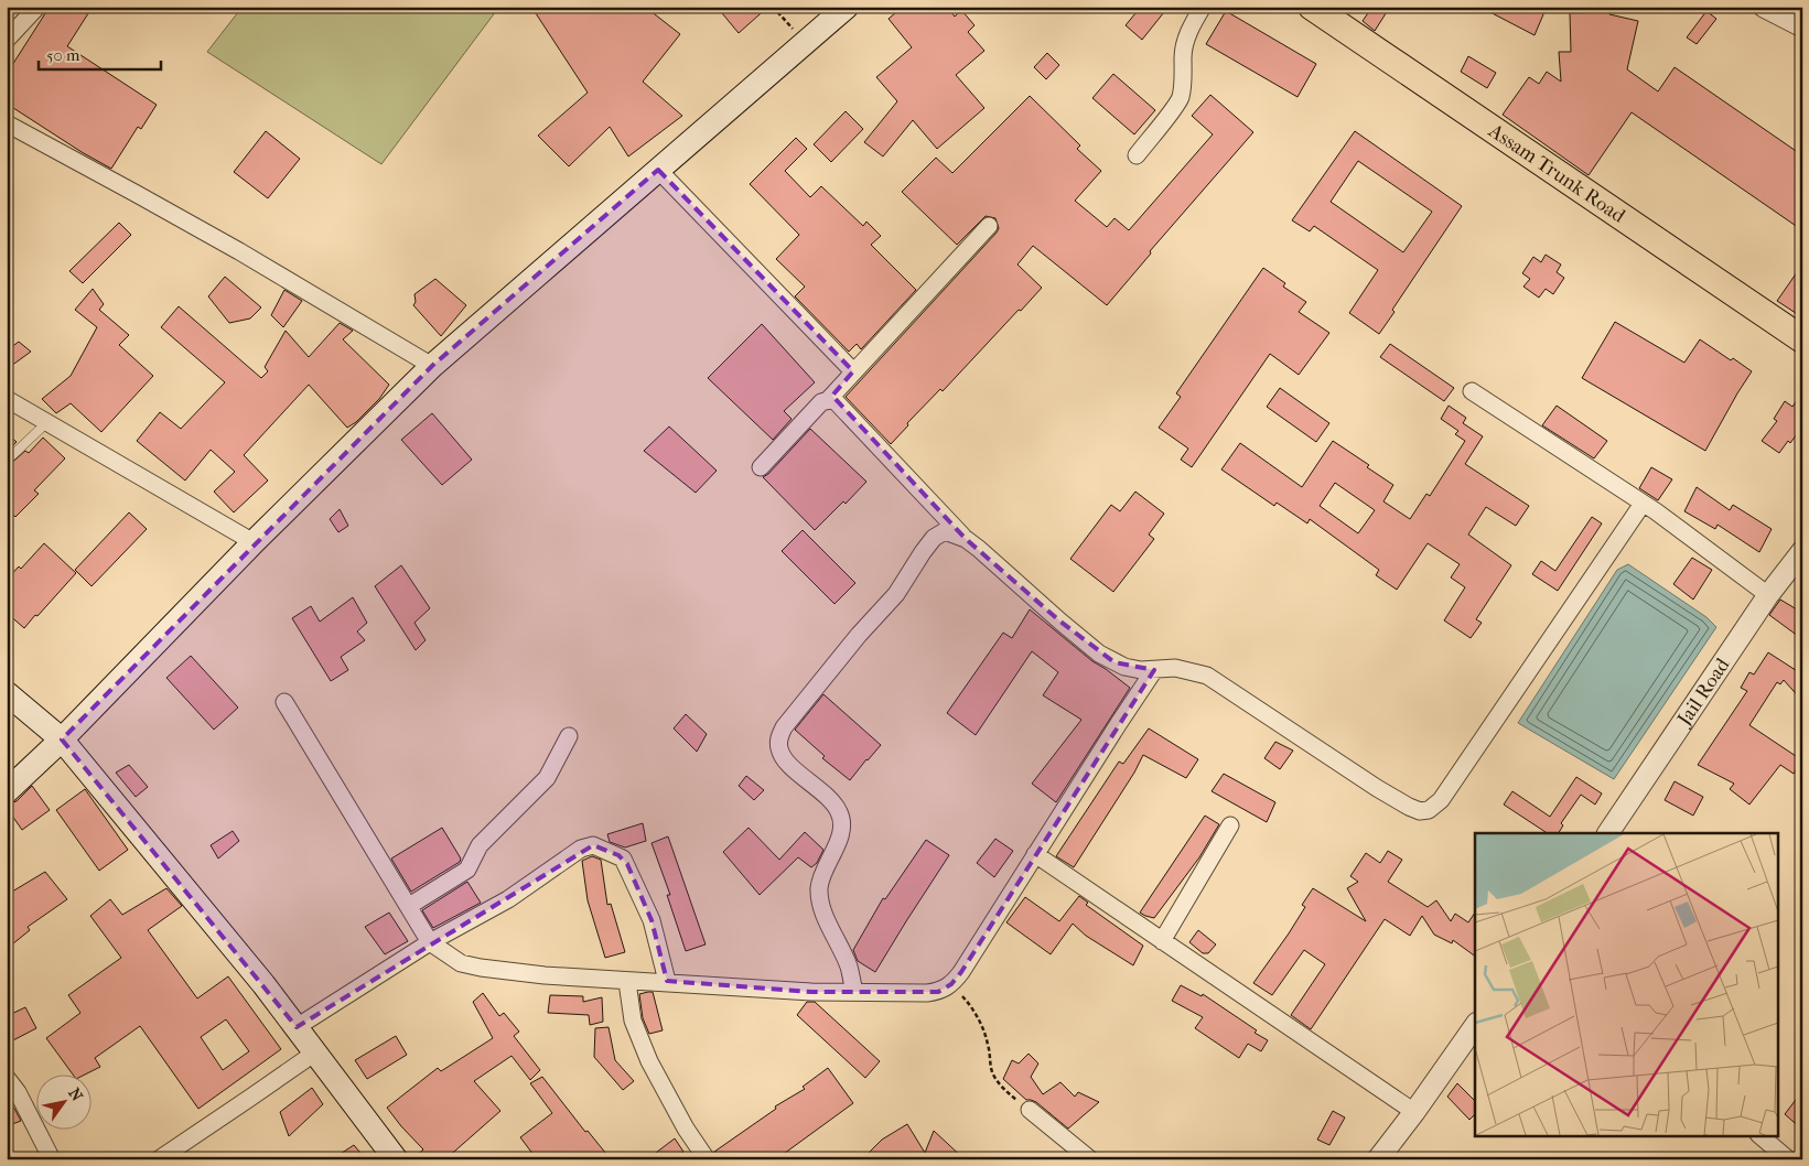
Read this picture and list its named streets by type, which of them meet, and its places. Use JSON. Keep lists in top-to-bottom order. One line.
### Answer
{"streets":{"main road":["Assam Trunk Road"],"street":["Jail Road"]},"scale_bar":"50 m","north":"top right"}
